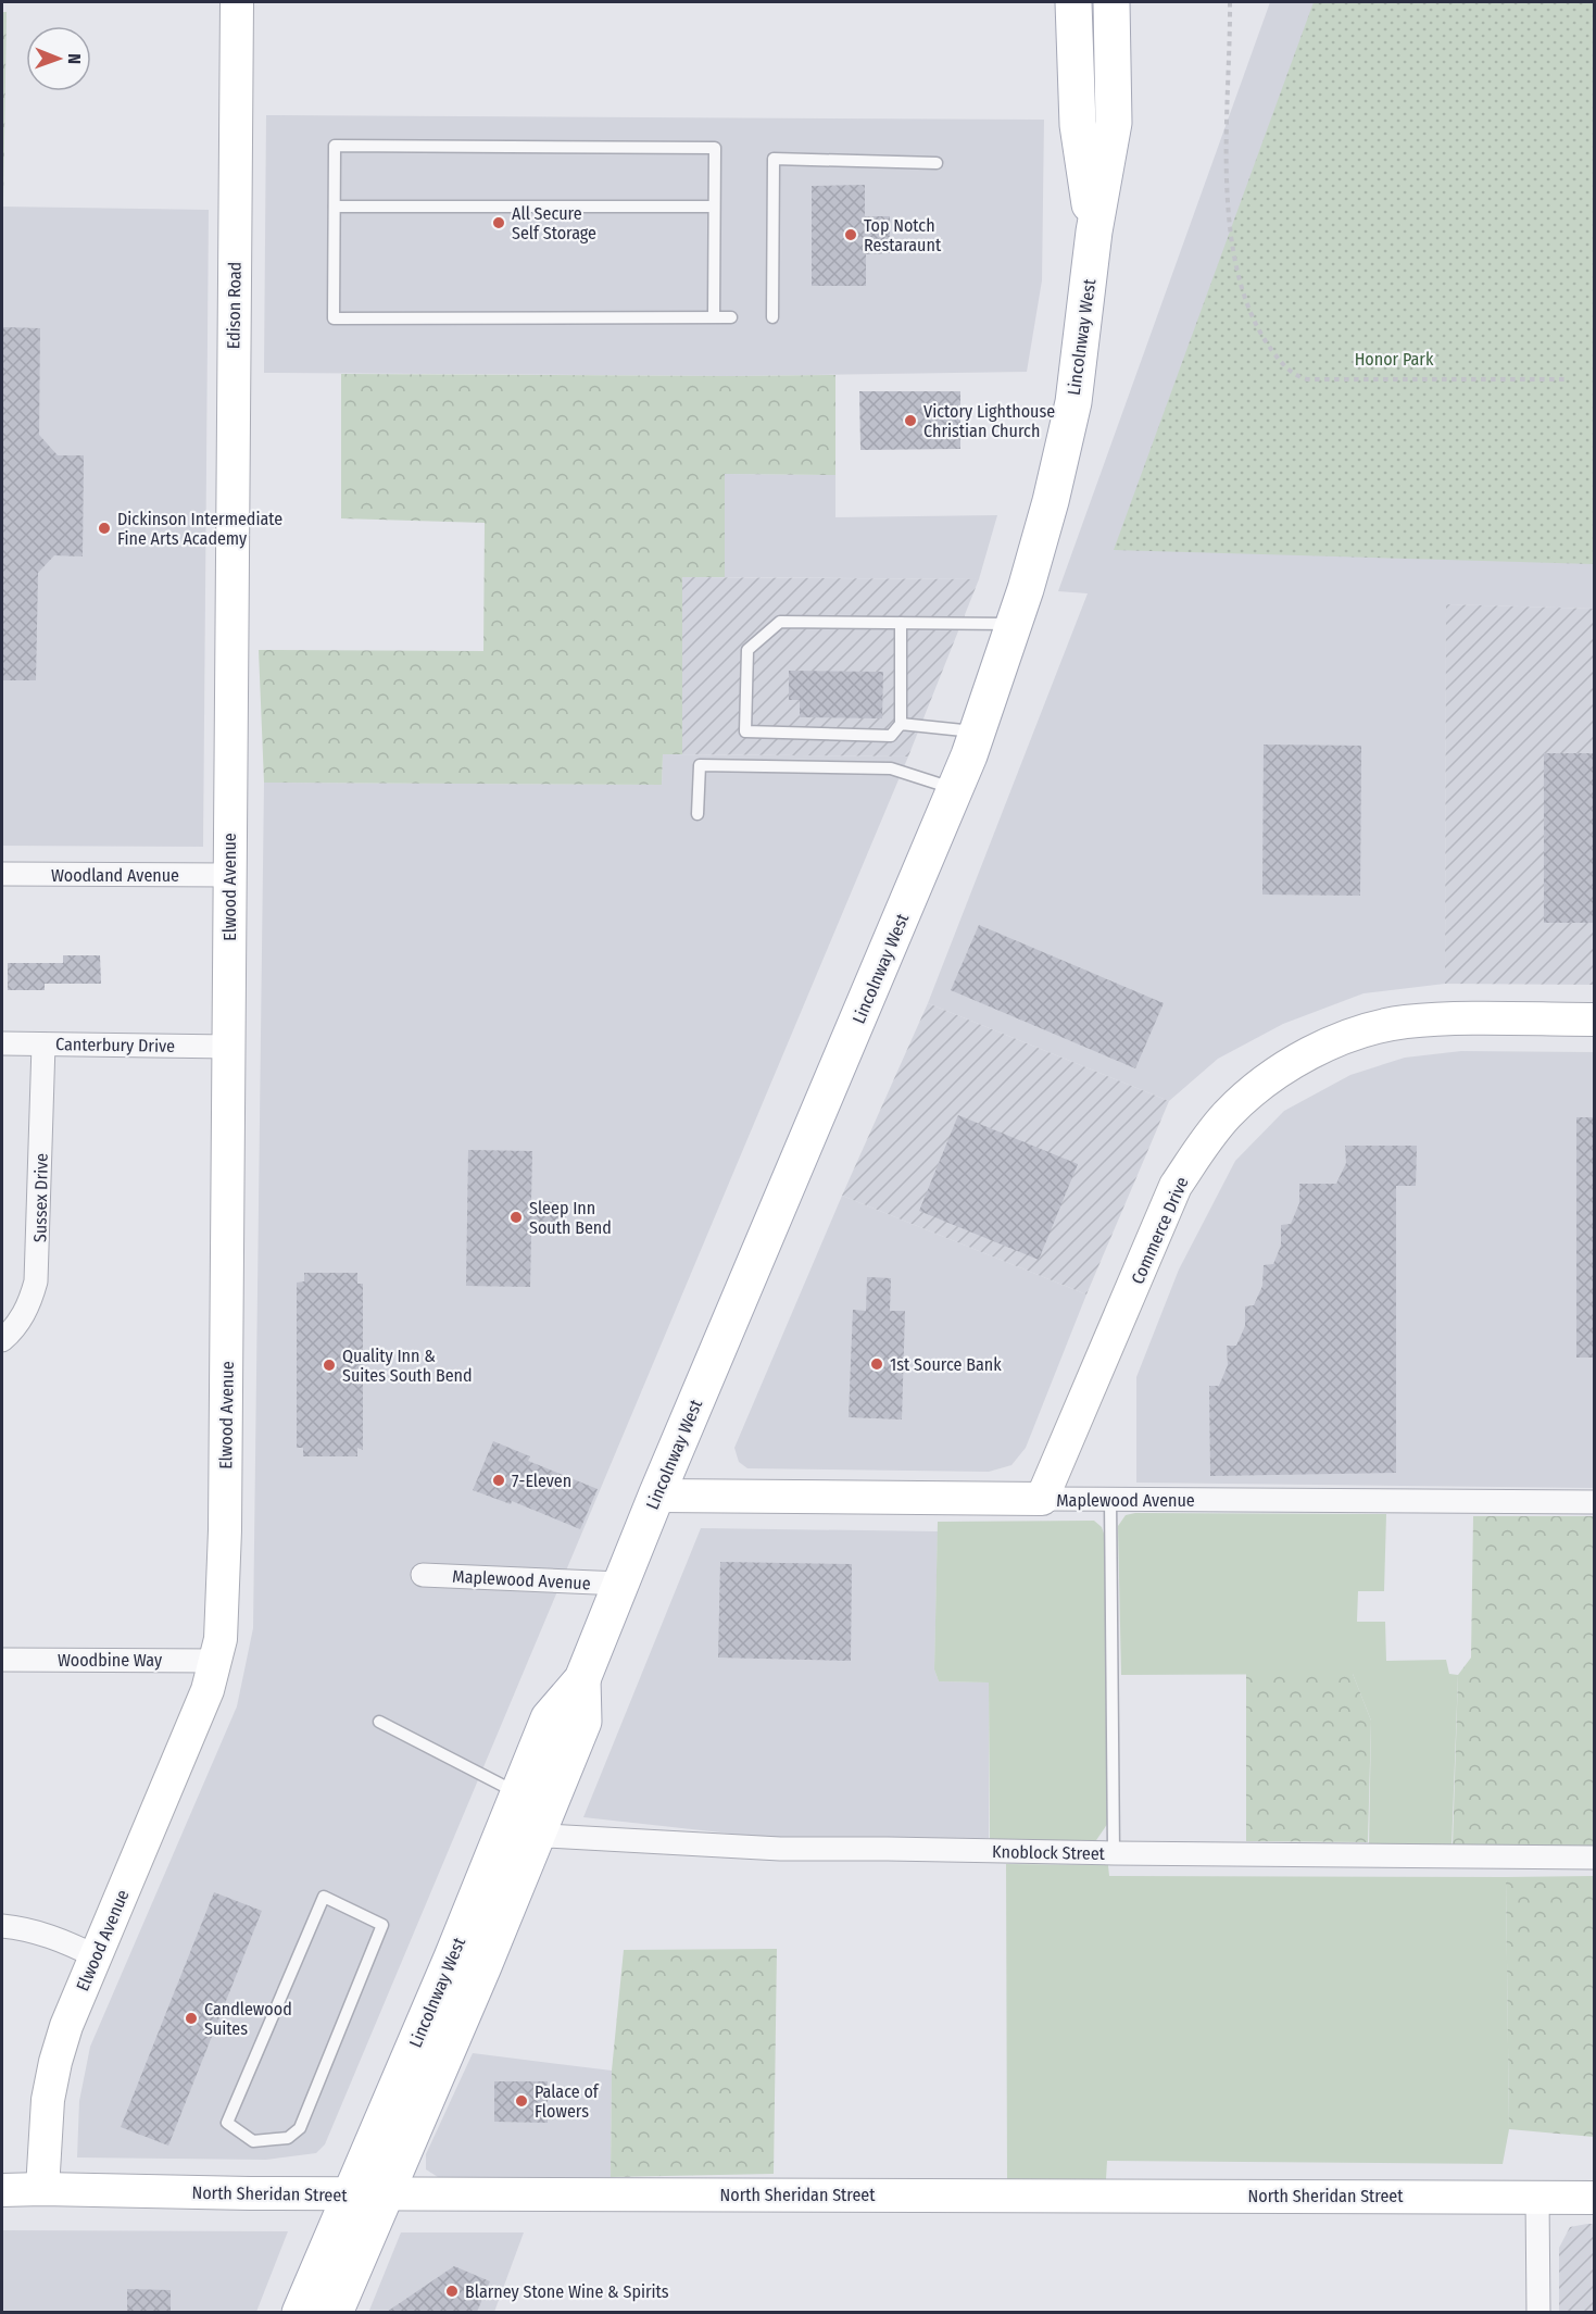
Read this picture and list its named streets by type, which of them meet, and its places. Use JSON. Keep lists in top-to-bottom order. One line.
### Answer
{"streets":{"main road":["Lincolnway West"],"street":["Edison Road","Woodland Avenue","Elwood Avenue","Canterbury Drive","Sussex Drive","Commerce Drive","Maplewood Avenue","Woodbine Way","Knoblock Street","North Sheridan Street"]},"crossings":[["Edison Road","Elwood Avenue"],["Lincolnway West","Maplewood Avenue"],["Lincolnway West","Knoblock Street"],["Lincolnway West","North Sheridan Street"],["Woodland Avenue","Elwood Avenue"],["Elwood Avenue","Canterbury Drive"],["Elwood Avenue","Woodbine Way"],["Elwood Avenue","North Sheridan Street"],["Canterbury Drive","Sussex Drive"],["Commerce Drive","Maplewood Avenue"]],"parks":["Honor Park"],"places":["All Secure Self Storage","Top Notch Restaraunt","Victory Lighthouse Christian Church","Dickinson Intermediate Fine Arts Academy","Sleep Inn South Bend","1st Source Bank","Quality Inn & Suites South Bend","7-Eleven","Candlewood Suites","Palace of Flowers","Blarney Stone Wine & Spirits"],"north":"right"}
